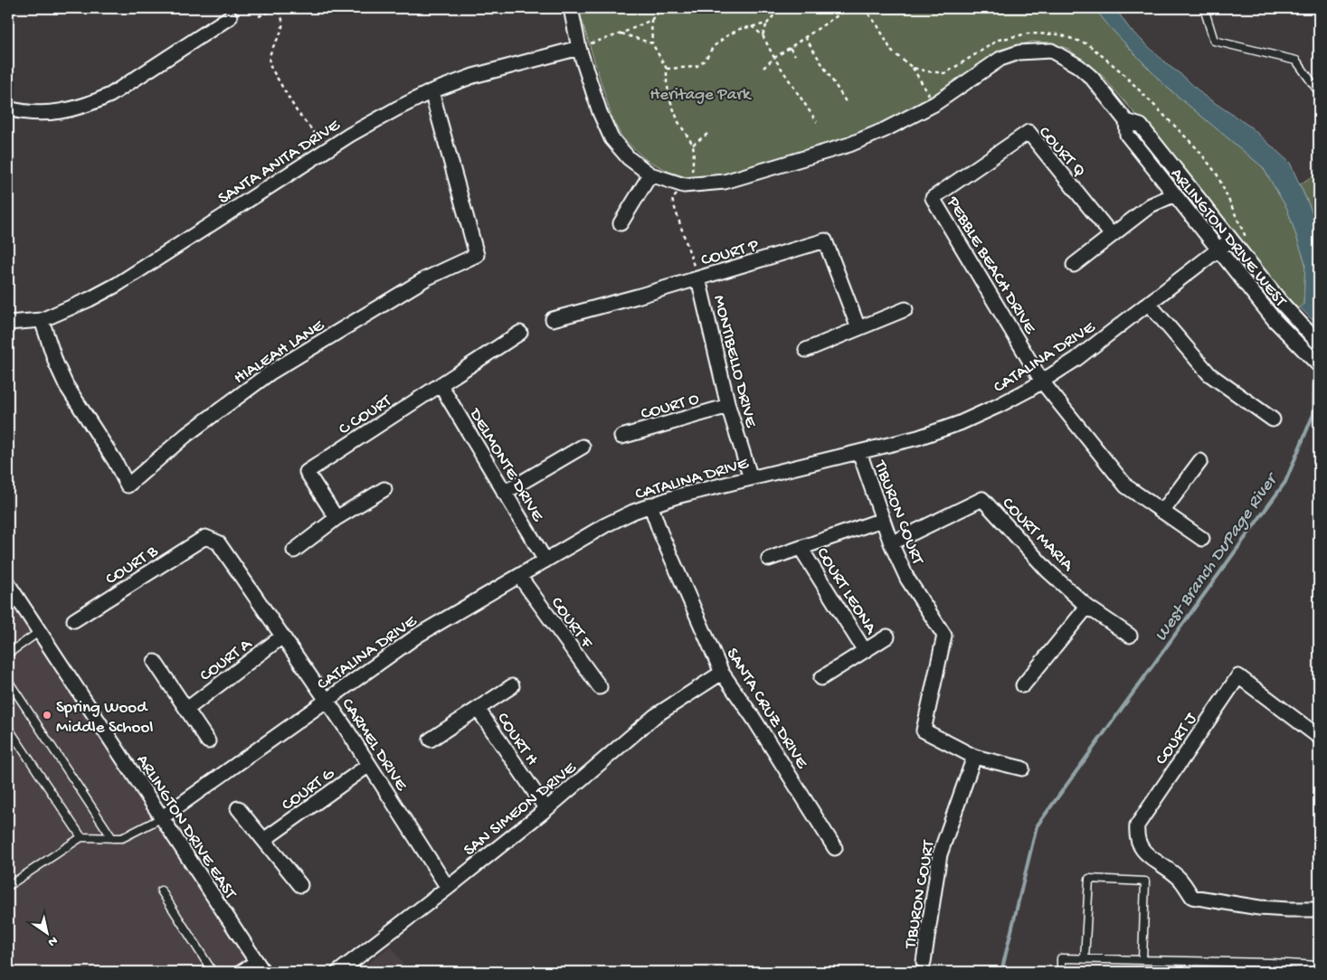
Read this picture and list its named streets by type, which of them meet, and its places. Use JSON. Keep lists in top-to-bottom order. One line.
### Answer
{"streets":{"street":["COURT Q","SANTA ANITA DRIVE","ARLINGTON DRIVE WEST","COURT P","PEBBLE BEACH DRIVE","HIALEAH LANE","CATALINA DRIVE","MONTIBELLO DRIVE","COURT O","C COURT","DELMONTE DRIVE","TIBURON COURT","COURT MARIA","COURT B","COURT LEONA","COURT F","COURT A","SANTA CRUZ DRIVE","COURT H","COURT J","CARMEL DRIVE","COURT G","SAN SIMEON DRIVE","ARLINGTON DRIVE EAST"]},"crossings":[["COURT Q","PEBBLE BEACH DRIVE"],["SANTA ANITA DRIVE","ARLINGTON DRIVE WEST"],["SANTA ANITA DRIVE","HIALEAH LANE"],["ARLINGTON DRIVE WEST","CATALINA DRIVE"],["COURT P","MONTIBELLO DRIVE"],["PEBBLE BEACH DRIVE","CATALINA DRIVE"],["CATALINA DRIVE","MONTIBELLO DRIVE"],["CATALINA DRIVE","DELMONTE DRIVE"],["CATALINA DRIVE","TIBURON COURT"],["CATALINA DRIVE","COURT F"],["CATALINA DRIVE","SANTA CRUZ DRIVE"],["CATALINA DRIVE","CARMEL DRIVE"],["CATALINA DRIVE","ARLINGTON DRIVE EAST"],["MONTIBELLO DRIVE","COURT O"],["C COURT","DELMONTE DRIVE"],["TIBURON COURT","COURT MARIA"],["TIBURON COURT","COURT LEONA"],["COURT B","CARMEL DRIVE"],["COURT A","CARMEL DRIVE"],["SANTA CRUZ DRIVE","SAN SIMEON DRIVE"],["COURT H","SAN SIMEON DRIVE"],["CARMEL DRIVE","COURT G"],["CARMEL DRIVE","SAN SIMEON DRIVE"]],"water":["West Branch DuPage River"],"parks":["Heritage Park"],"places":["Spring Wood Middle School"],"north":"bottom right"}
